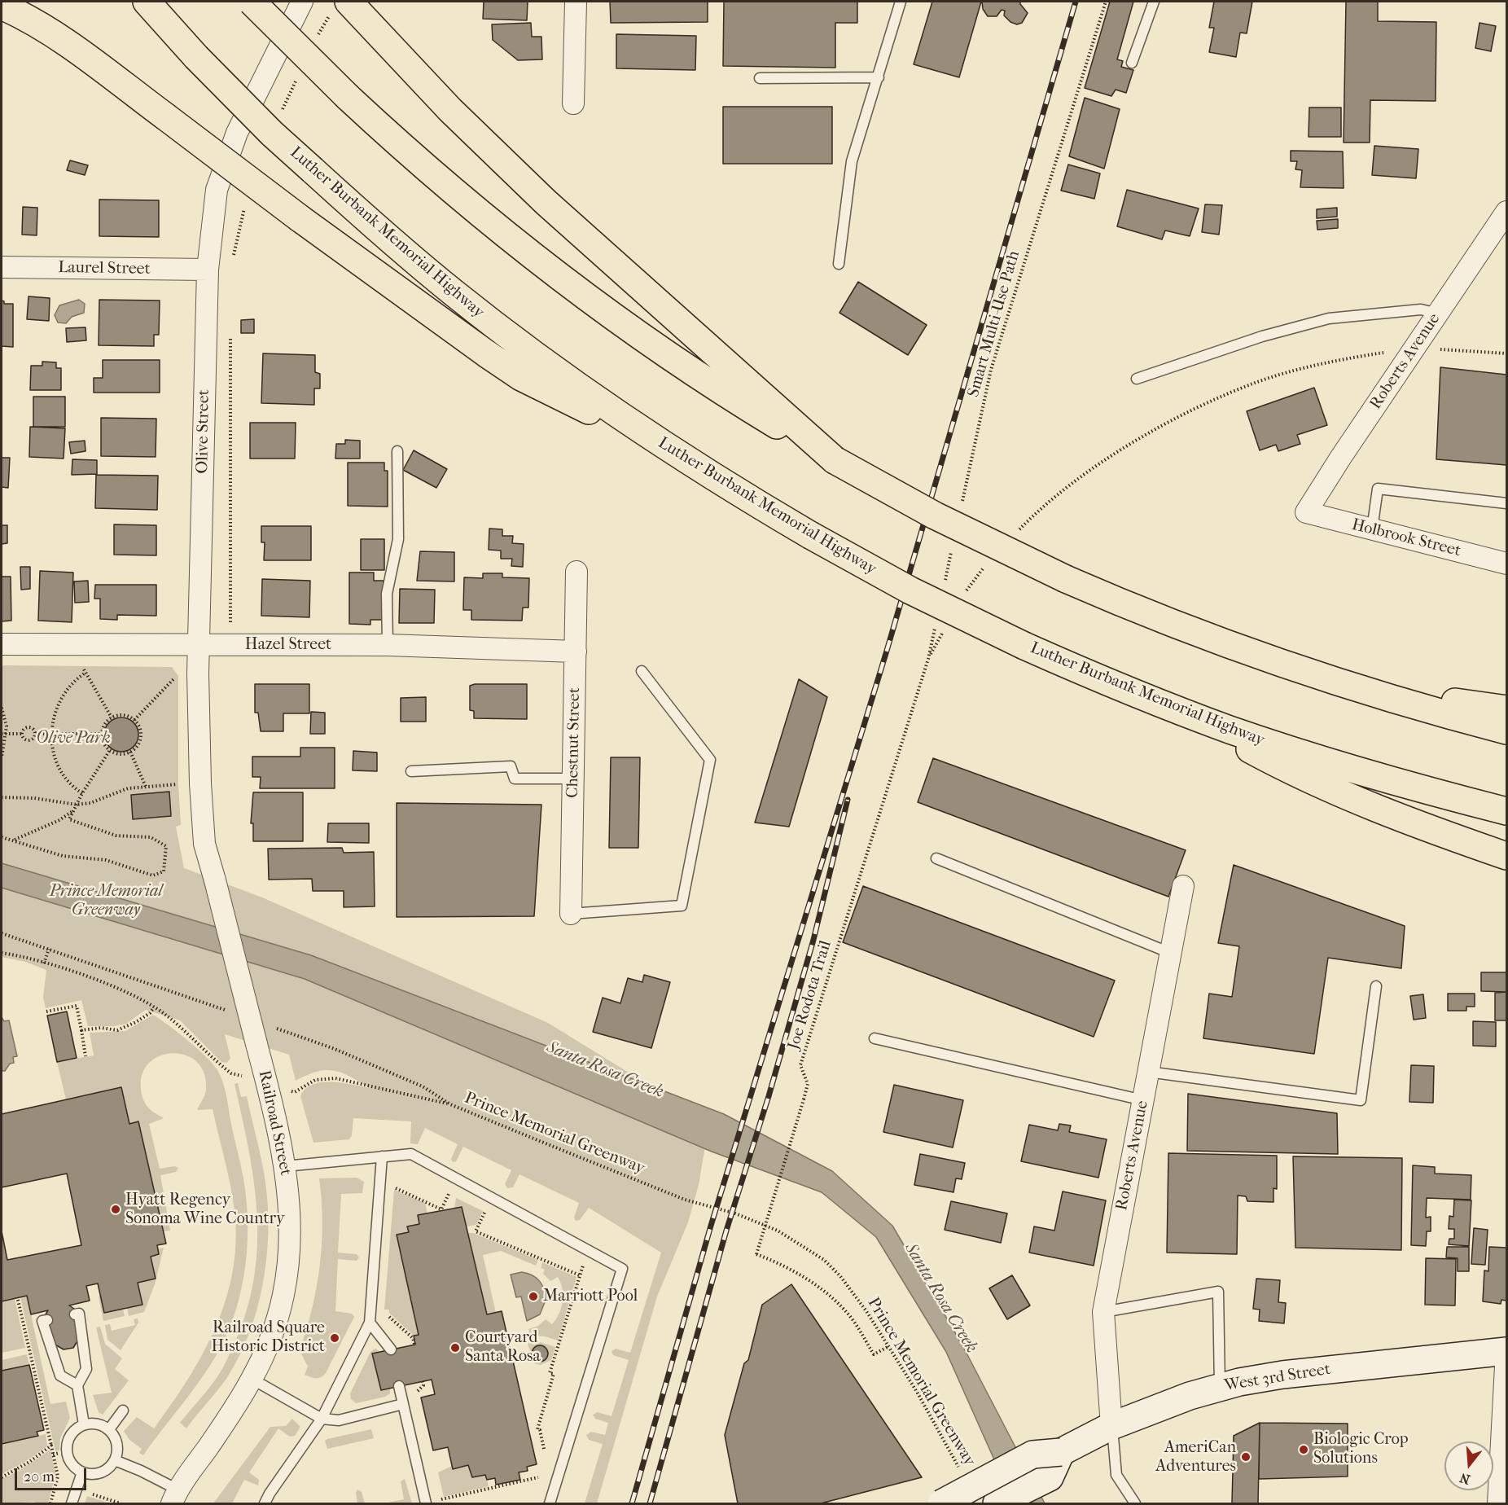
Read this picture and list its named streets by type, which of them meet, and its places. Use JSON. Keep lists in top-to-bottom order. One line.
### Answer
{"streets":{"highway":["Luther Burbank Memorial Highway"],"main road":["West 3rd Street"],"street":["Laurel Street","Roberts Avenue","Olive Street","Holbrook Street","Hazel Street","Chestnut Street","Railroad Street"],"path":["Smart Multi-Use Path","Joe Rodota Trail","Prince Memorial Greenway"]},"crossings":[["Laurel Street","Olive Street"],["Roberts Avenue","Holbrook Street"],["Roberts Avenue","West 3rd Street"],["Olive Street","Hazel Street"],["Olive Street","Railroad Street"],["Hazel Street","Chestnut Street"],["Joe Rodota Trail","Prince Memorial Greenway"]],"water":["Santa Rosa Creek"],"parks":["Olive Park","Prince Memorial Greenway"],"places":["Hyatt Regency Sonoma Wine Country","Marriott Pool","Railroad Square Historic District","Courtyard Santa Rosa","Biologic Crop Solutions","AmeriCan Adventures"],"scale_bar":"20 m","north":"bottom"}
